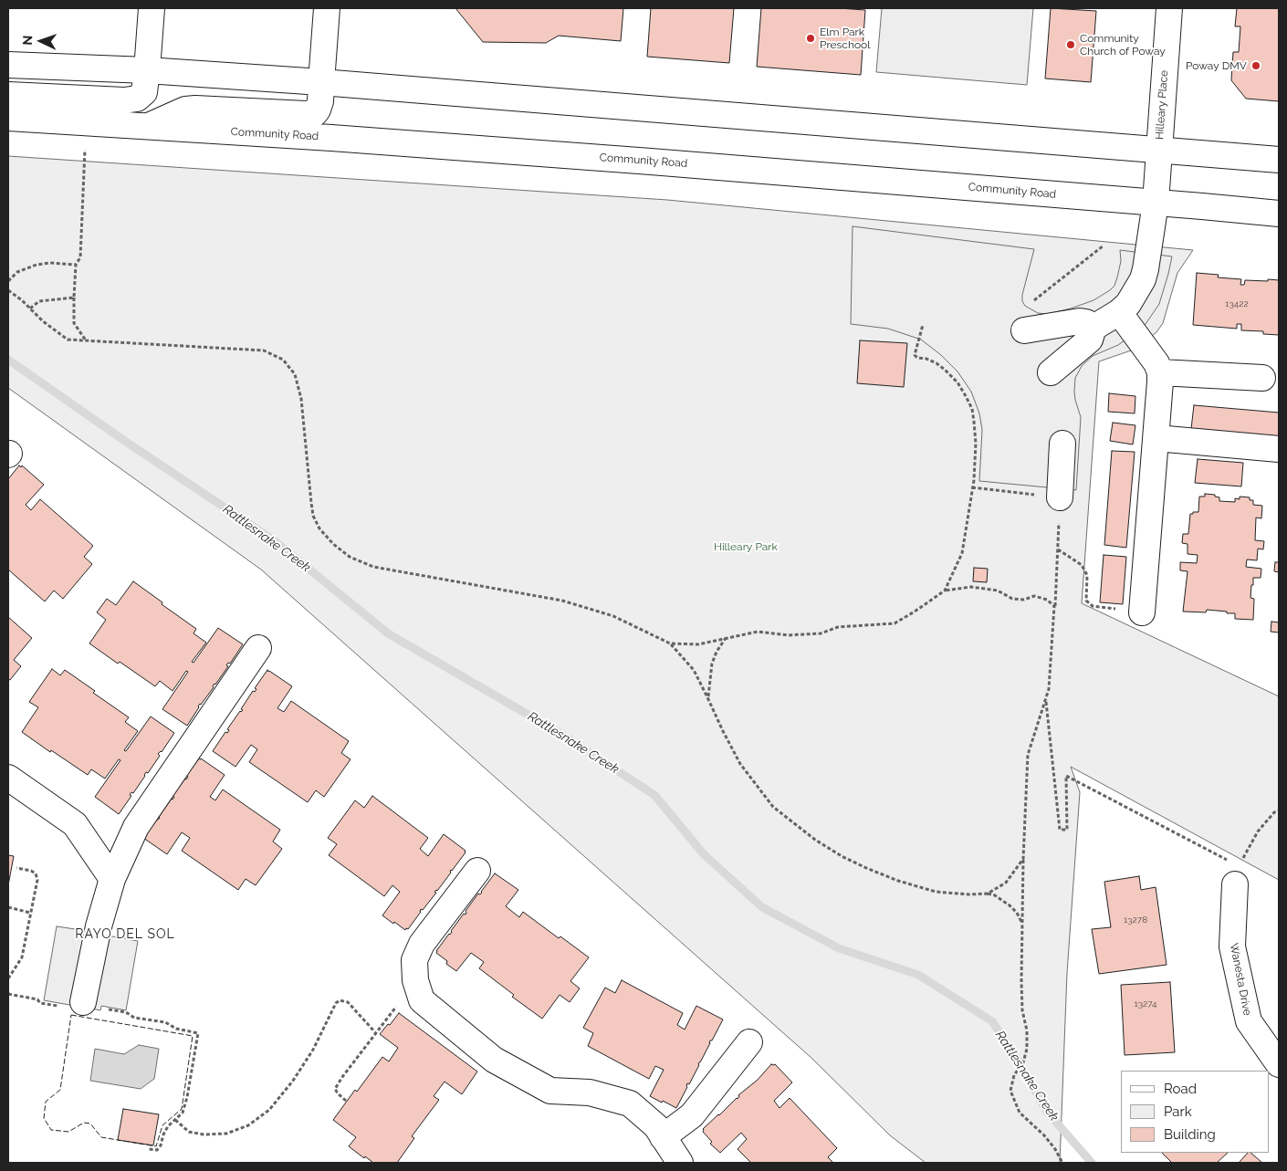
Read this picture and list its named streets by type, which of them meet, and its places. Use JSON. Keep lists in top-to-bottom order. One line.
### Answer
{"streets":{"main road":["Hilleary Place","Community Road","Wanesta Drive"]},"crossings":[["Hilleary Place","Community Road"]],"districts":["RAYO DEL SOL"],"water":["Rattlesnake Creek"],"parks":["Hilleary Park"],"places":["Elm Park Preschool","Community Church of Poway","Poway DMV"],"house_numbers":["13422","13278","13274"],"legend":["Road","Park","Building"],"north":"left"}
